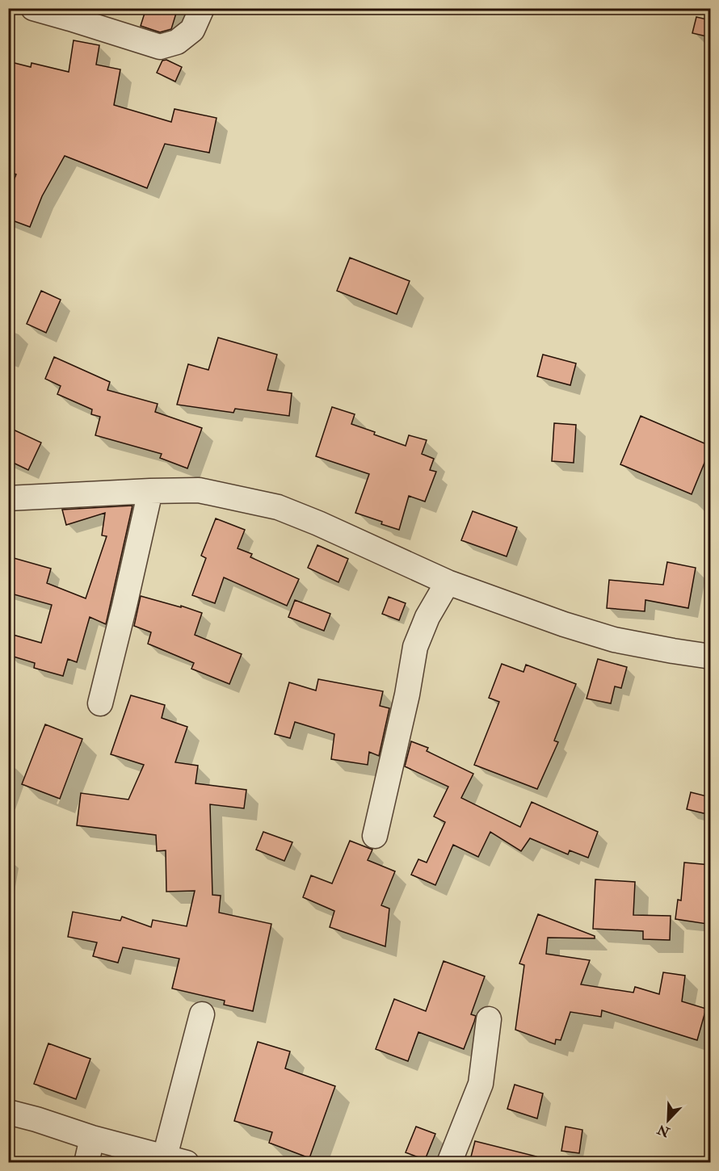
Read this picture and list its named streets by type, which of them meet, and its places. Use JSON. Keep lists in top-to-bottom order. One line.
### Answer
{"north":"bottom left"}
